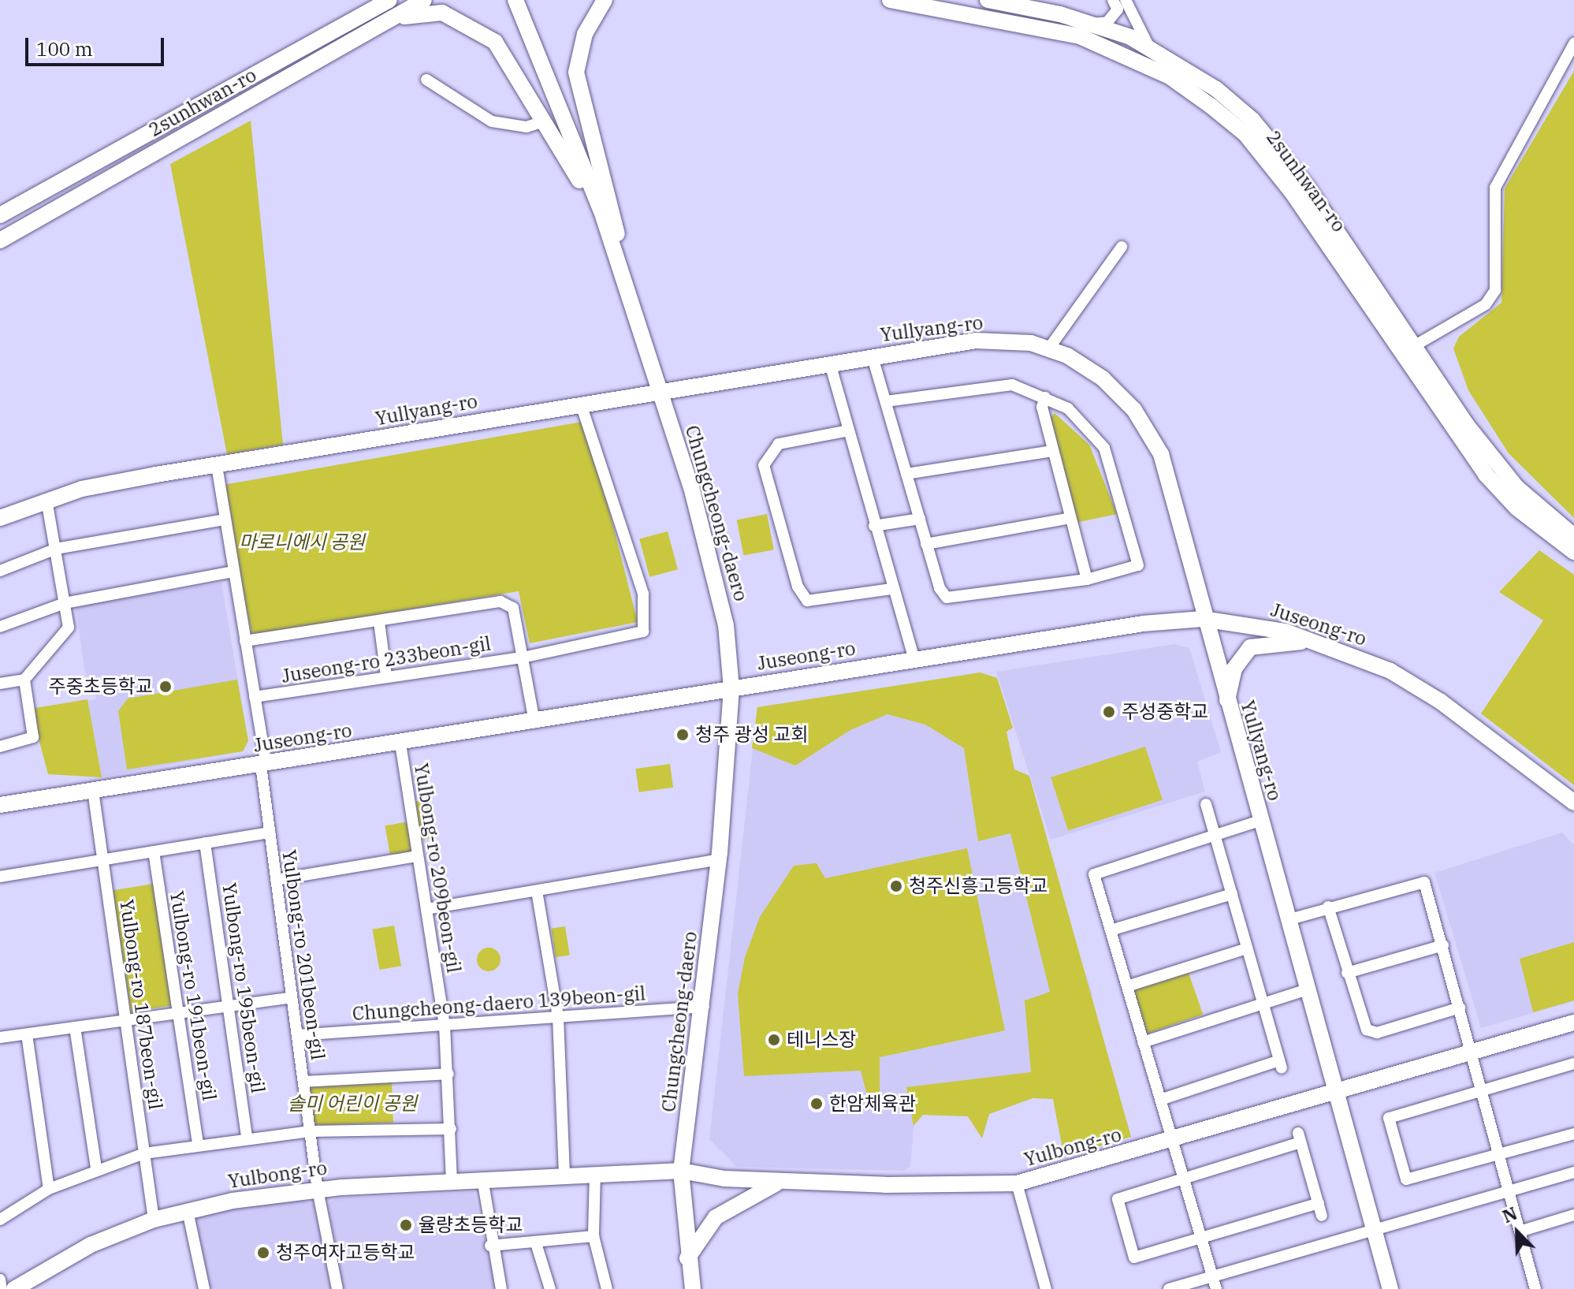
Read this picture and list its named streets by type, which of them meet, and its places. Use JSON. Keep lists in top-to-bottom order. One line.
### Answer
{"streets":{"street":["2sunhwan-ro","Yullyang-ro","Chungcheong-daero","Juseong-ro","Juseong-ro 233beon-gil","Yulbong-ro 209beon-gil","Yulbong-ro 201beon-gil","Yulbong-ro 195beon-gil","Yulbong-ro 191beon-gil","Chungcheong-daero 139beon-gil","Yulbong-ro 187beon-gil","Yulbong-ro"]},"crossings":[["Yullyang-ro","Chungcheong-daero"],["Yullyang-ro","Juseong-ro"],["Yullyang-ro","Juseong-ro 233beon-gil"],["Yullyang-ro","Yulbong-ro"],["Chungcheong-daero","Juseong-ro"],["Chungcheong-daero","Chungcheong-daero 139beon-gil"],["Chungcheong-daero","Yulbong-ro"],["Juseong-ro","Yulbong-ro 209beon-gil"],["Juseong-ro","Yulbong-ro 201beon-gil"],["Juseong-ro","Yulbong-ro 187beon-gil"],["Yulbong-ro 209beon-gil","Yulbong-ro 201beon-gil"],["Yulbong-ro 209beon-gil","Chungcheong-daero 139beon-gil"],["Yulbong-ro 209beon-gil","Yulbong-ro"],["Yulbong-ro 201beon-gil","Yulbong-ro 195beon-gil"],["Yulbong-ro 201beon-gil","Yulbong-ro 191beon-gil"],["Yulbong-ro 201beon-gil","Chungcheong-daero 139beon-gil"],["Yulbong-ro 201beon-gil","Yulbong-ro"],["Yulbong-ro 187beon-gil","Yulbong-ro"]],"parks":["마로니에시 공원","솔미 어린이 공원"],"places":["주중초등학교","주성중학교","청주 광성 교회","청주신흥고등학교","테니스장","한암체육관","율량초등학교","청주여자고등학교"],"scale_bar":"100 m","north":"top left"}
